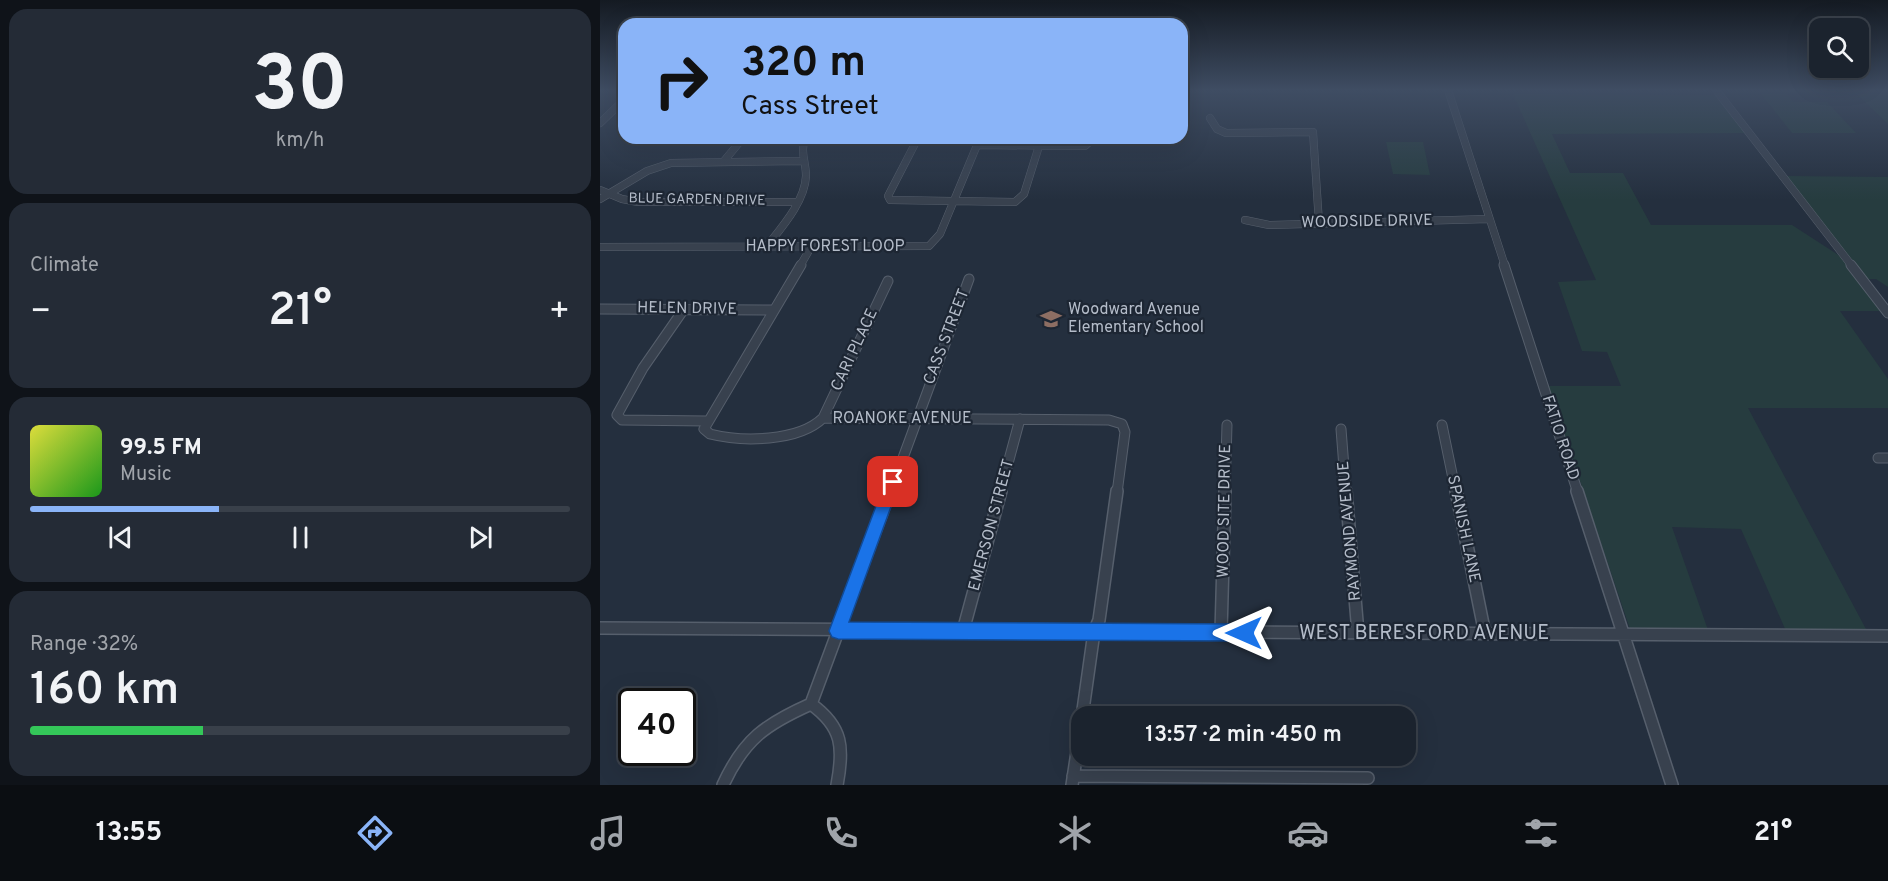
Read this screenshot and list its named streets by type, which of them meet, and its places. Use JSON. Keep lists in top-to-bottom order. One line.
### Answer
{"streets":{"street":["BLUE GARDEN DRIVE","WOODSIDE DRIVE","HAPPY FOREST LOOP","HELEN DRIVE","CASS STREET","CARI PLACE","ROANOKE AVENUE","FATIO ROAD","WOOD SITE DRIVE","EMERSON STREET","SPANISH LANE","RAYMOND AVENUE","WEST BERESFORD AVENUE"]},"crossings":[["WOODSIDE DRIVE","FATIO ROAD"],["CASS STREET","ROANOKE AVENUE"],["CASS STREET","WEST BERESFORD AVENUE"],["CARI PLACE","ROANOKE AVENUE"],["ROANOKE AVENUE","EMERSON STREET"],["ROANOKE AVENUE","WEST BERESFORD AVENUE"],["FATIO ROAD","WEST BERESFORD AVENUE"],["WOOD SITE DRIVE","WEST BERESFORD AVENUE"],["EMERSON STREET","WEST BERESFORD AVENUE"],["SPANISH LANE","WEST BERESFORD AVENUE"],["RAYMOND AVENUE","WEST BERESFORD AVENUE"]],"places":{"school or university":["Woodward Avenue Elementary School"]},"page":{"tile":[["30","km/h"],"Climate",["Range · 32%","160 km"]],"turn":["320 m","Cass Street"],"heat":["−","21°","+"],"song":["99.5 FM","Music"],"limit":"40","trip":"13:57 · 2 min · 450 m","tabs":["13:55","21°"]}}
